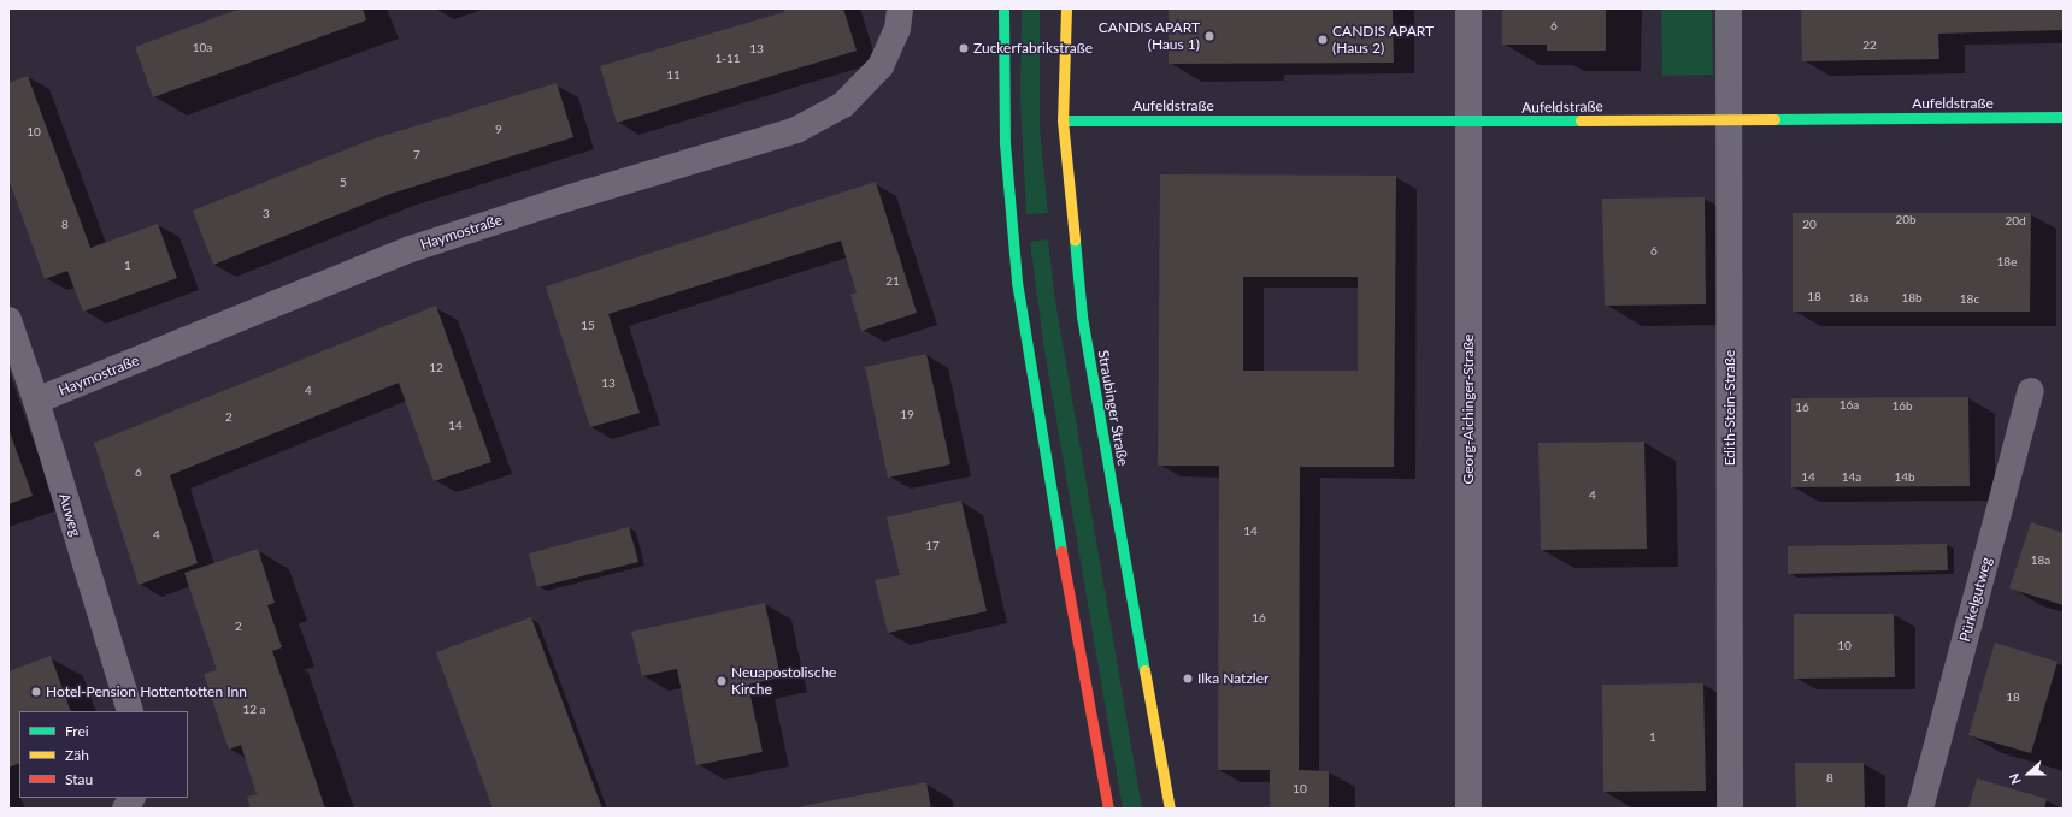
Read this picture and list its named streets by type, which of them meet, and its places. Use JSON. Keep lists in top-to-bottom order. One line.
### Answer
{"streets":{"main road":["Aufeldstraße","Straubinger Straße"],"street":["Haymostraße","Edith-Stein-Straße","Georg-Aichinger-Straße","Auweg","Pürkelgutweg"]},"crossings":[["Aufeldstraße","Straubinger Straße"],["Aufeldstraße","Edith-Stein-Straße"],["Aufeldstraße","Georg-Aichinger-Straße"],["Haymostraße","Auweg"]],"places":["CANDIS APART (Haus 1)","CANDIS APART (Haus 2)","Zuckerfabrikstraße","Ilka Natzler","Neuapostolische Kirche","Hotel-Pension Hottentotten Inn"],"house_numbers":["6","22","10a","13","1-11","11","9","10","7","5","3","20b","20d","8","20","6","18e","1","21","18","18a","18b","18c","15","12","13","4","16a","16b","16","19","2","14","6","14","14a","14b","4","14","4","17","18a","16","2","10","18","12 a","1","8","10"],"legend":["Frei","Zäh","Stau"],"north":"left"}
